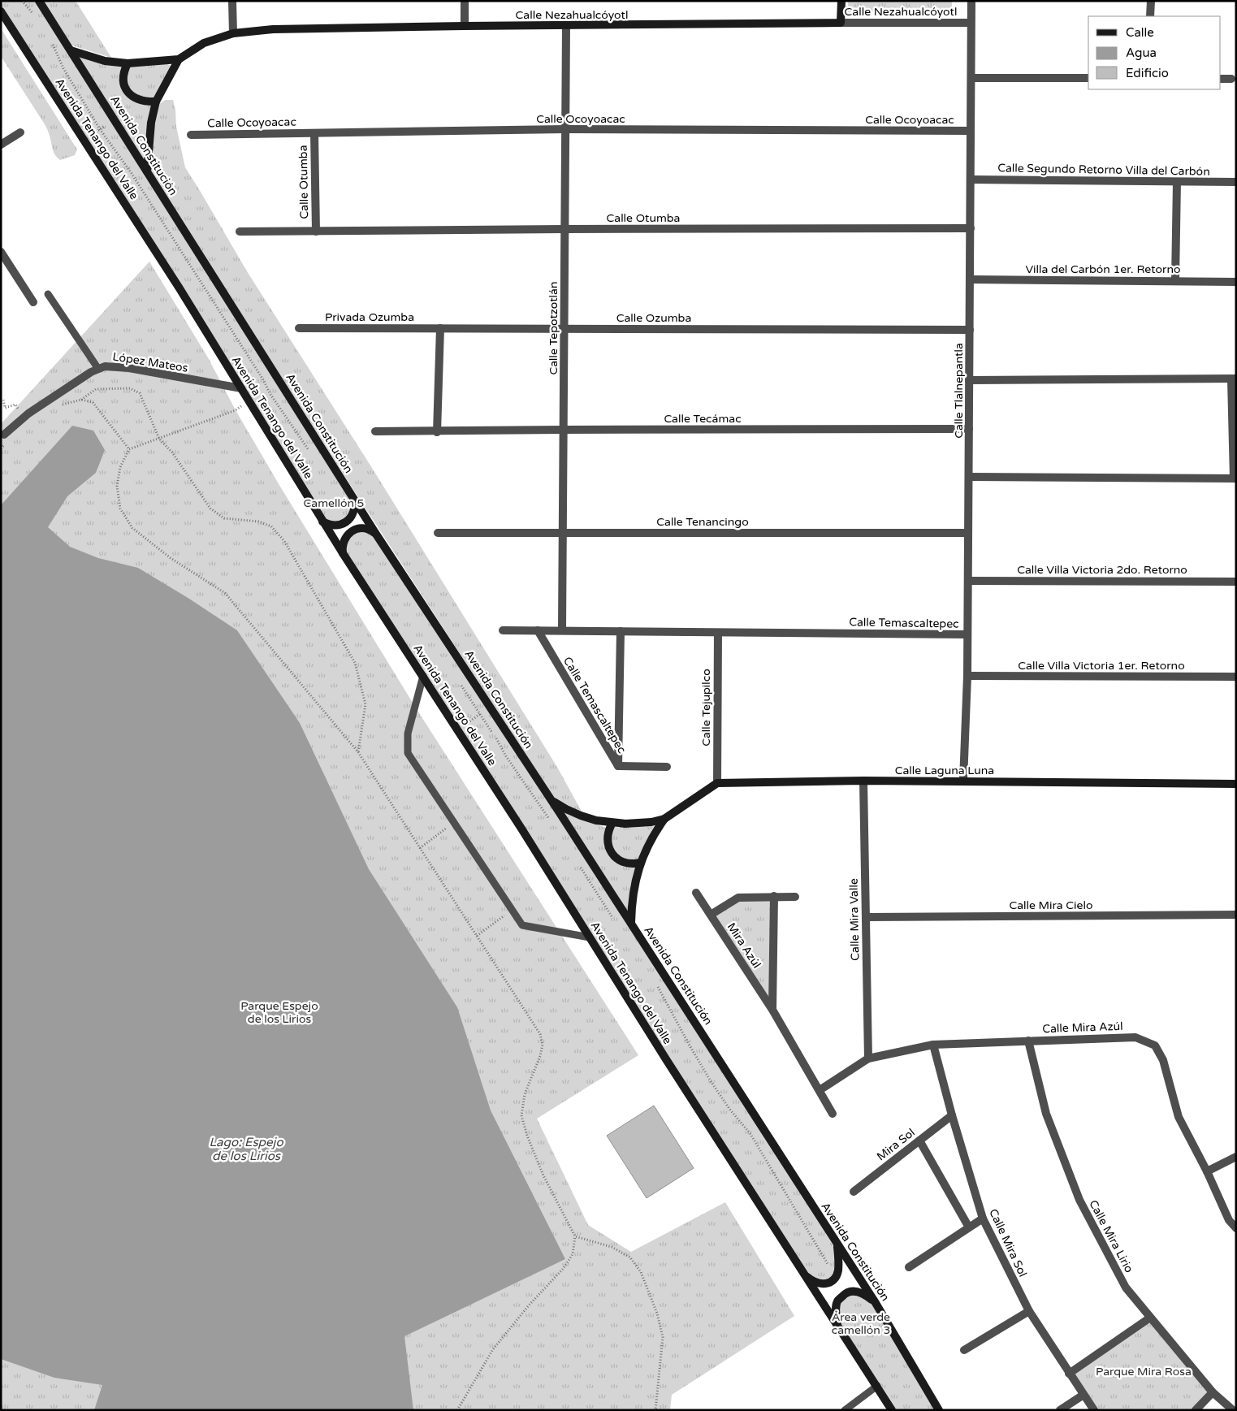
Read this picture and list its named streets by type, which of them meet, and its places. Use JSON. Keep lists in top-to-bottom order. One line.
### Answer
{"streets":{"main road":["Calle Nezahualcóyotl","Avenida Tenango del Valle","Avenida Constitución","Calle Laguna Luna"],"street":["Calle Ocoyoacac","Calle Segundo Retorno Villa del Carbón","Calle Otumba","Villa del Carbón 1er. Retorno","Privada Ozumba","Calle Ozumba","Calle Tepotzotlán","López Mateos","Calle Tlalnepantla","Calle Tecámac","Calle Tenancingo","Calle Villa Victoria 2do. Retorno","Calle Temascaltepec","Calle Villa Victoria 1er. Retorno","Calle Tejupilco","Calle Mira Cielo","Calle Mira Valle","Mira Azúl","Calle Mira Azúl","Mira Sol","Calle Mira Lirio","Calle Mira Sol"]},"crossings":[["Calle Nezahualcóyotl","Avenida Constitución"],["Calle Nezahualcóyotl","Calle Tepotzotlán"],["Calle Nezahualcóyotl","Calle Tlalnepantla"],["Calle Ocoyoacac","Calle Otumba"],["Calle Ocoyoacac","Calle Tepotzotlán"],["Calle Ocoyoacac","Calle Tlalnepantla"],["Avenida Tenango del Valle","López Mateos"],["Calle Segundo Retorno Villa del Carbón","Calle Tlalnepantla"],["Calle Otumba","Calle Tepotzotlán"],["Calle Otumba","Calle Tlalnepantla"],["Villa del Carbón 1er. Retorno","Calle Tlalnepantla"],["Privada Ozumba","Calle Ozumba"],["Calle Ozumba","Calle Tepotzotlán"],["Calle Ozumba","Calle Tlalnepantla"],["Calle Tepotzotlán","Calle Tecámac"],["Calle Tepotzotlán","Calle Tenancingo"],["Calle Tepotzotlán","Calle Temascaltepec"],["Calle Tlalnepantla","Calle Tecámac"],["Calle Tlalnepantla","Calle Tenancingo"],["Calle Tlalnepantla","Calle Villa Victoria 2do. Retorno"],["Calle Tlalnepantla","Calle Temascaltepec"],["Calle Tlalnepantla","Calle Villa Victoria 1er. Retorno"],["Calle Tlalnepantla","Calle Laguna Luna"],["Calle Temascaltepec","Calle Tejupilco"],["Calle Tejupilco","Calle Laguna Luna"],["Calle Laguna Luna","Calle Mira Valle"],["Calle Mira Cielo","Calle Mira Valle"],["Calle Mira Valle","Calle Mira Azúl"],["Mira Azúl","Calle Mira Azúl"],["Calle Mira Azúl","Calle Mira Lirio"],["Calle Mira Azúl","Calle Mira Sol"],["Mira Sol","Calle Mira Sol"]],"water":["Lago: Espejo de los Lirios"],"parks":["Camellón 5","Parque Espejo de los Lirios","Área verde camellón 3","Parque Mira Rosa"],"legend":["Calle","Agua","Edificio"]}
